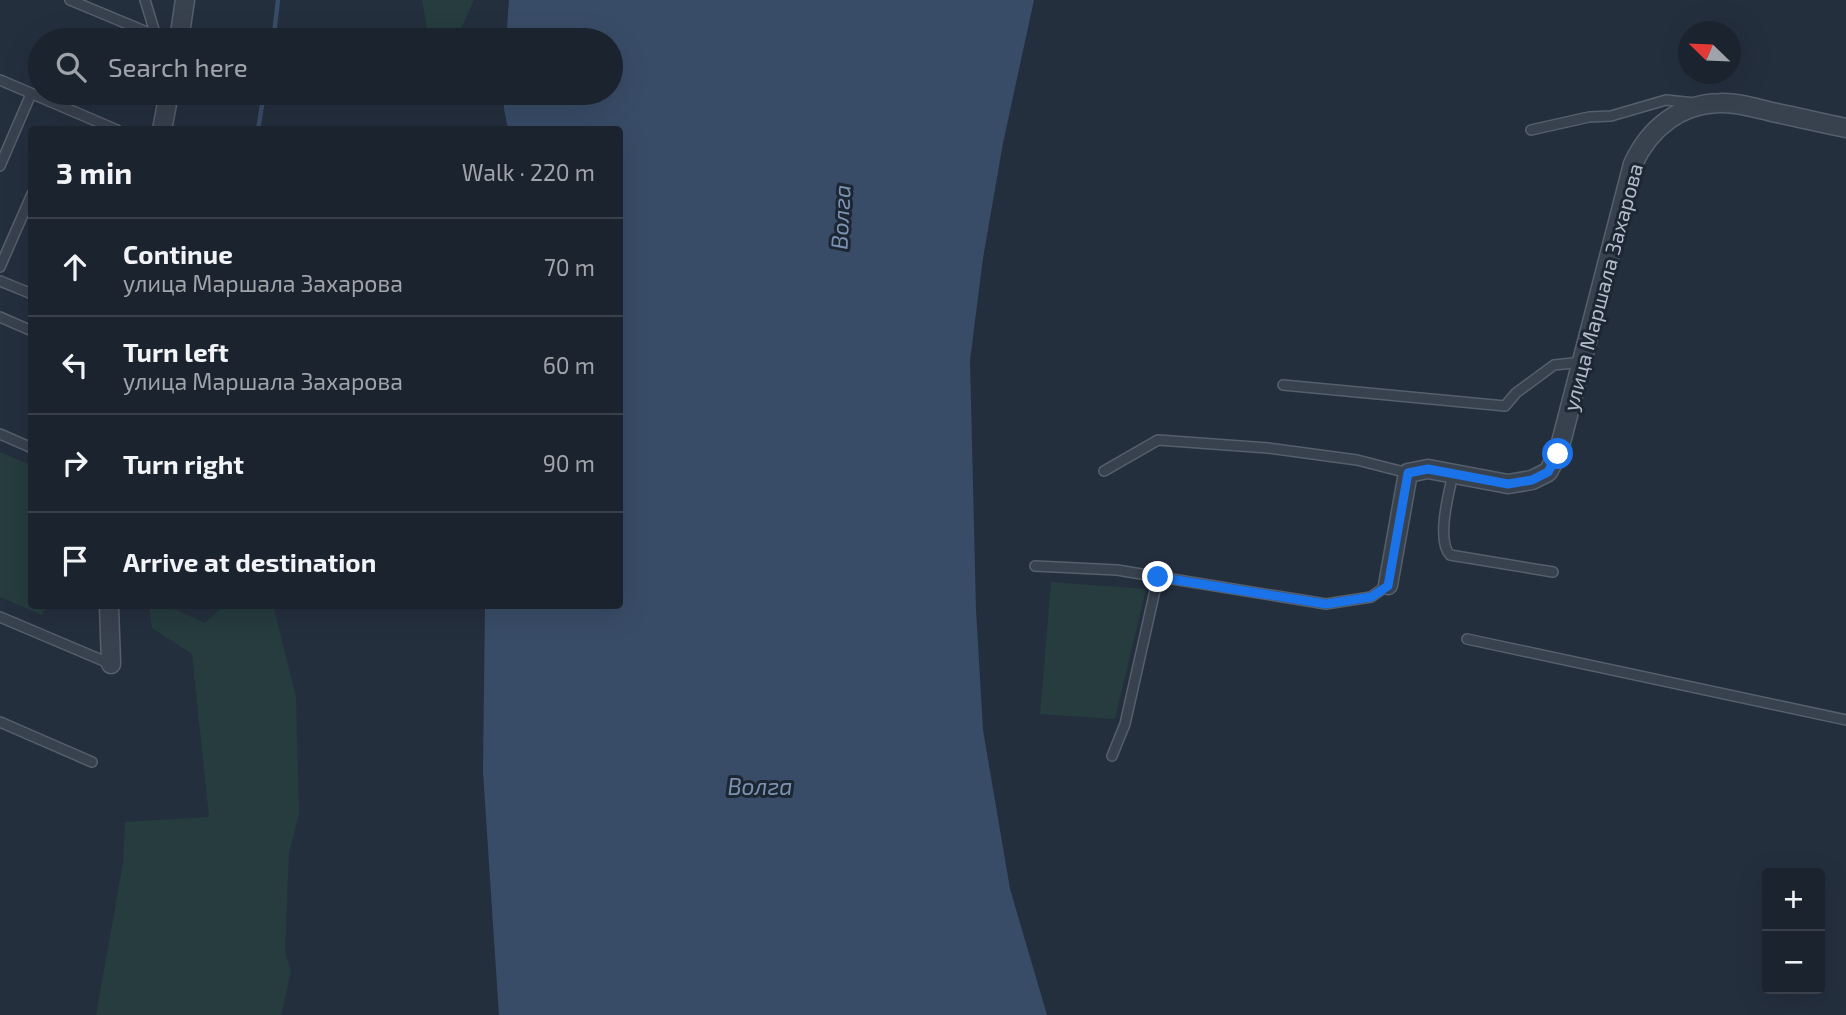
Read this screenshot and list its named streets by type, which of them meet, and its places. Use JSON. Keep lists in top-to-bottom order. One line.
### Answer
{"streets":{"street":["улица Маршала Захарова"]},"water":["Волга"],"north":"top left","page":{"search":"Search here","heading":["3 min","Walk · 220 m"],"list":[["Continue","улица Маршала Захарова","70 m"],["Turn left","улица Маршала Захарова","60 m"],["Turn right","90 m"],"Arrive at destination"],"map_buttons":["+","−"]}}
